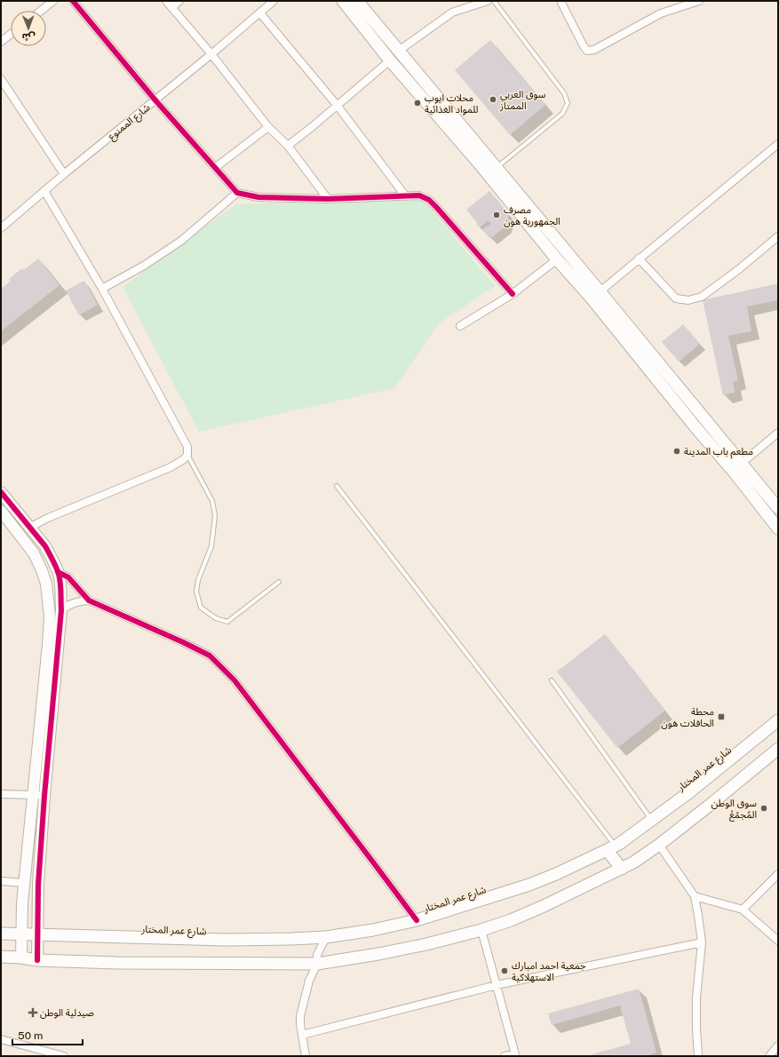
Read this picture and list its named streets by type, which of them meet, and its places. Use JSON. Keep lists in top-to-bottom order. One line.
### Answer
{"streets":{"main road":["شارع عمر المختار"],"street":["شارع الممنوع"]},"places":{"other":["سوق العربي الممتاز","محلات ايوب للمواد الغذائية","مصرف الجمهورية هون","مطعم باب المدينة","سوق الوطن المُجمّعْ","جمعية احمد امبارك الاستهلاكية"],"transit":["محطة الحافلات هون"],"health":["صيدلية الوطن"]},"scale_bar":"50 m","north":"bottom"}
